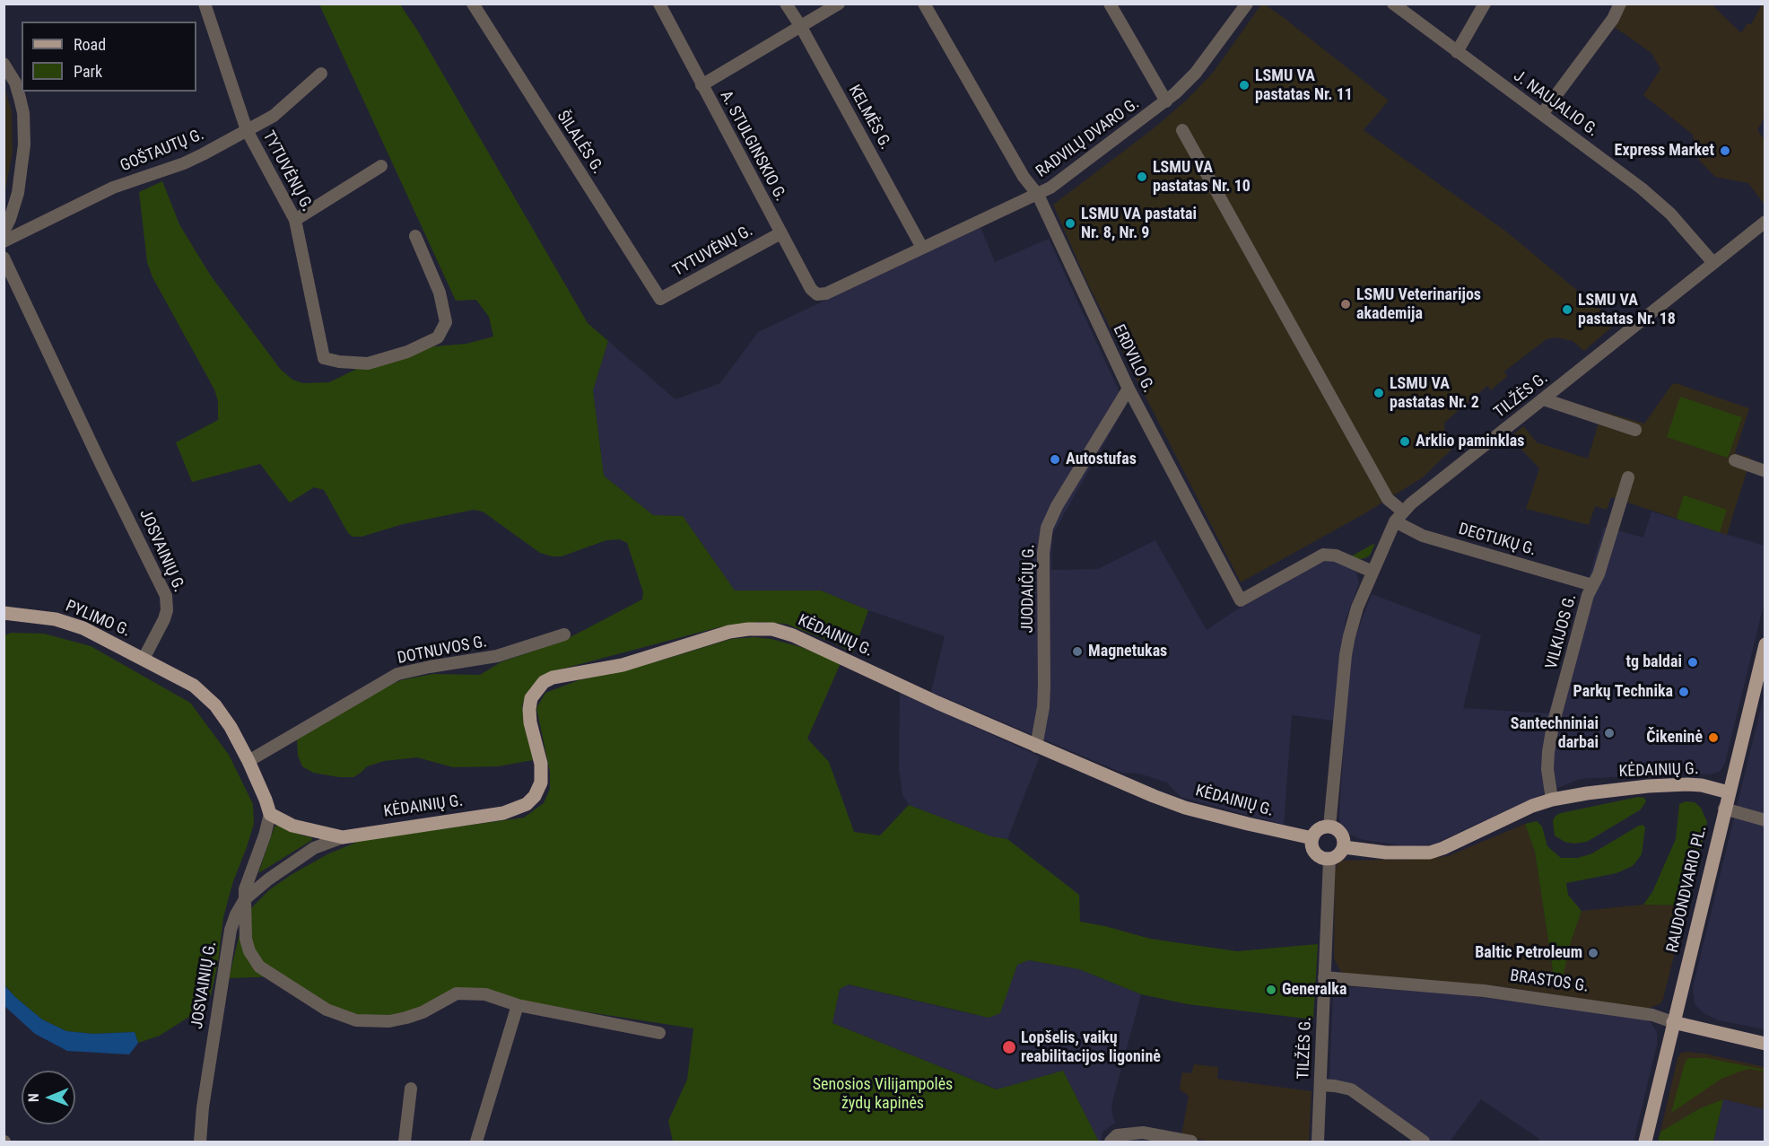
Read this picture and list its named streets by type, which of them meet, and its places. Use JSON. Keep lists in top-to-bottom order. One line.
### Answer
{"streets":{"main road":["PYLIMO G.","KĖDAINIŲ G.","RAUDONDVARIO PL.","BRASTOS G."],"street":["J. NAUJALIO G.","KELMĖS G.","RADVILŲ DVARO G.","ŠILALĖS G.","A. STULGINSKIO G.","GOŠTAUTŲ G.","TYTUVĖNŲ G.","ERDVILO G.","TILŽĖS G.","DEGTUKŲ G.","JOSVAINIŲ G.","JUODAIČIŲ G.","VILKIJOS G.","DOTNUVOS G."]},"crossings":[["J. NAUJALIO G.","TILŽĖS G."],["KELMĖS G.","RADVILŲ DVARO G."],["RADVILŲ DVARO G.","A. STULGINSKIO G."],["RADVILŲ DVARO G.","ERDVILO G."],["ŠILALĖS G.","TYTUVĖNŲ G."],["A. STULGINSKIO G.","TYTUVĖNŲ G."],["GOŠTAUTŲ G.","TYTUVĖNŲ G."],["ERDVILO G.","TILŽĖS G."],["ERDVILO G.","JUODAIČIŲ G."],["TILŽĖS G.","DEGTUKŲ G."],["TILŽĖS G.","KĖDAINIŲ G."],["TILŽĖS G.","BRASTOS G."],["DEGTUKŲ G.","VILKIJOS G."],["JOSVAINIŲ G.","PYLIMO G."],["JUODAIČIŲ G.","KĖDAINIŲ G."],["VILKIJOS G.","KĖDAINIŲ G."],["KĖDAINIŲ G.","RAUDONDVARIO PL."],["RAUDONDVARIO PL.","BRASTOS G."]],"parks":["Senosios Vilijampolės žydų kapinės"],"places":["LSMU VA pastatas Nr. 11","Express Market","LSMU VA pastatas Nr. 10","LSMU VA pastatai Nr. 8, Nr. 9","LSMU Veterinarijos akademija","LSMU VA pastatas Nr. 18","LSMU VA pastatas Nr. 2","Arklio paminklas","Autostufas","Magnetukas","tg baldai","Parkų Technika","Santechniniai darbai","Čikeninė","Baltic Petroleum","Generalka","Lopšelis, vaikų reabilitacijos ligoninė"],"legend":["Road","Park"],"north":"left"}
